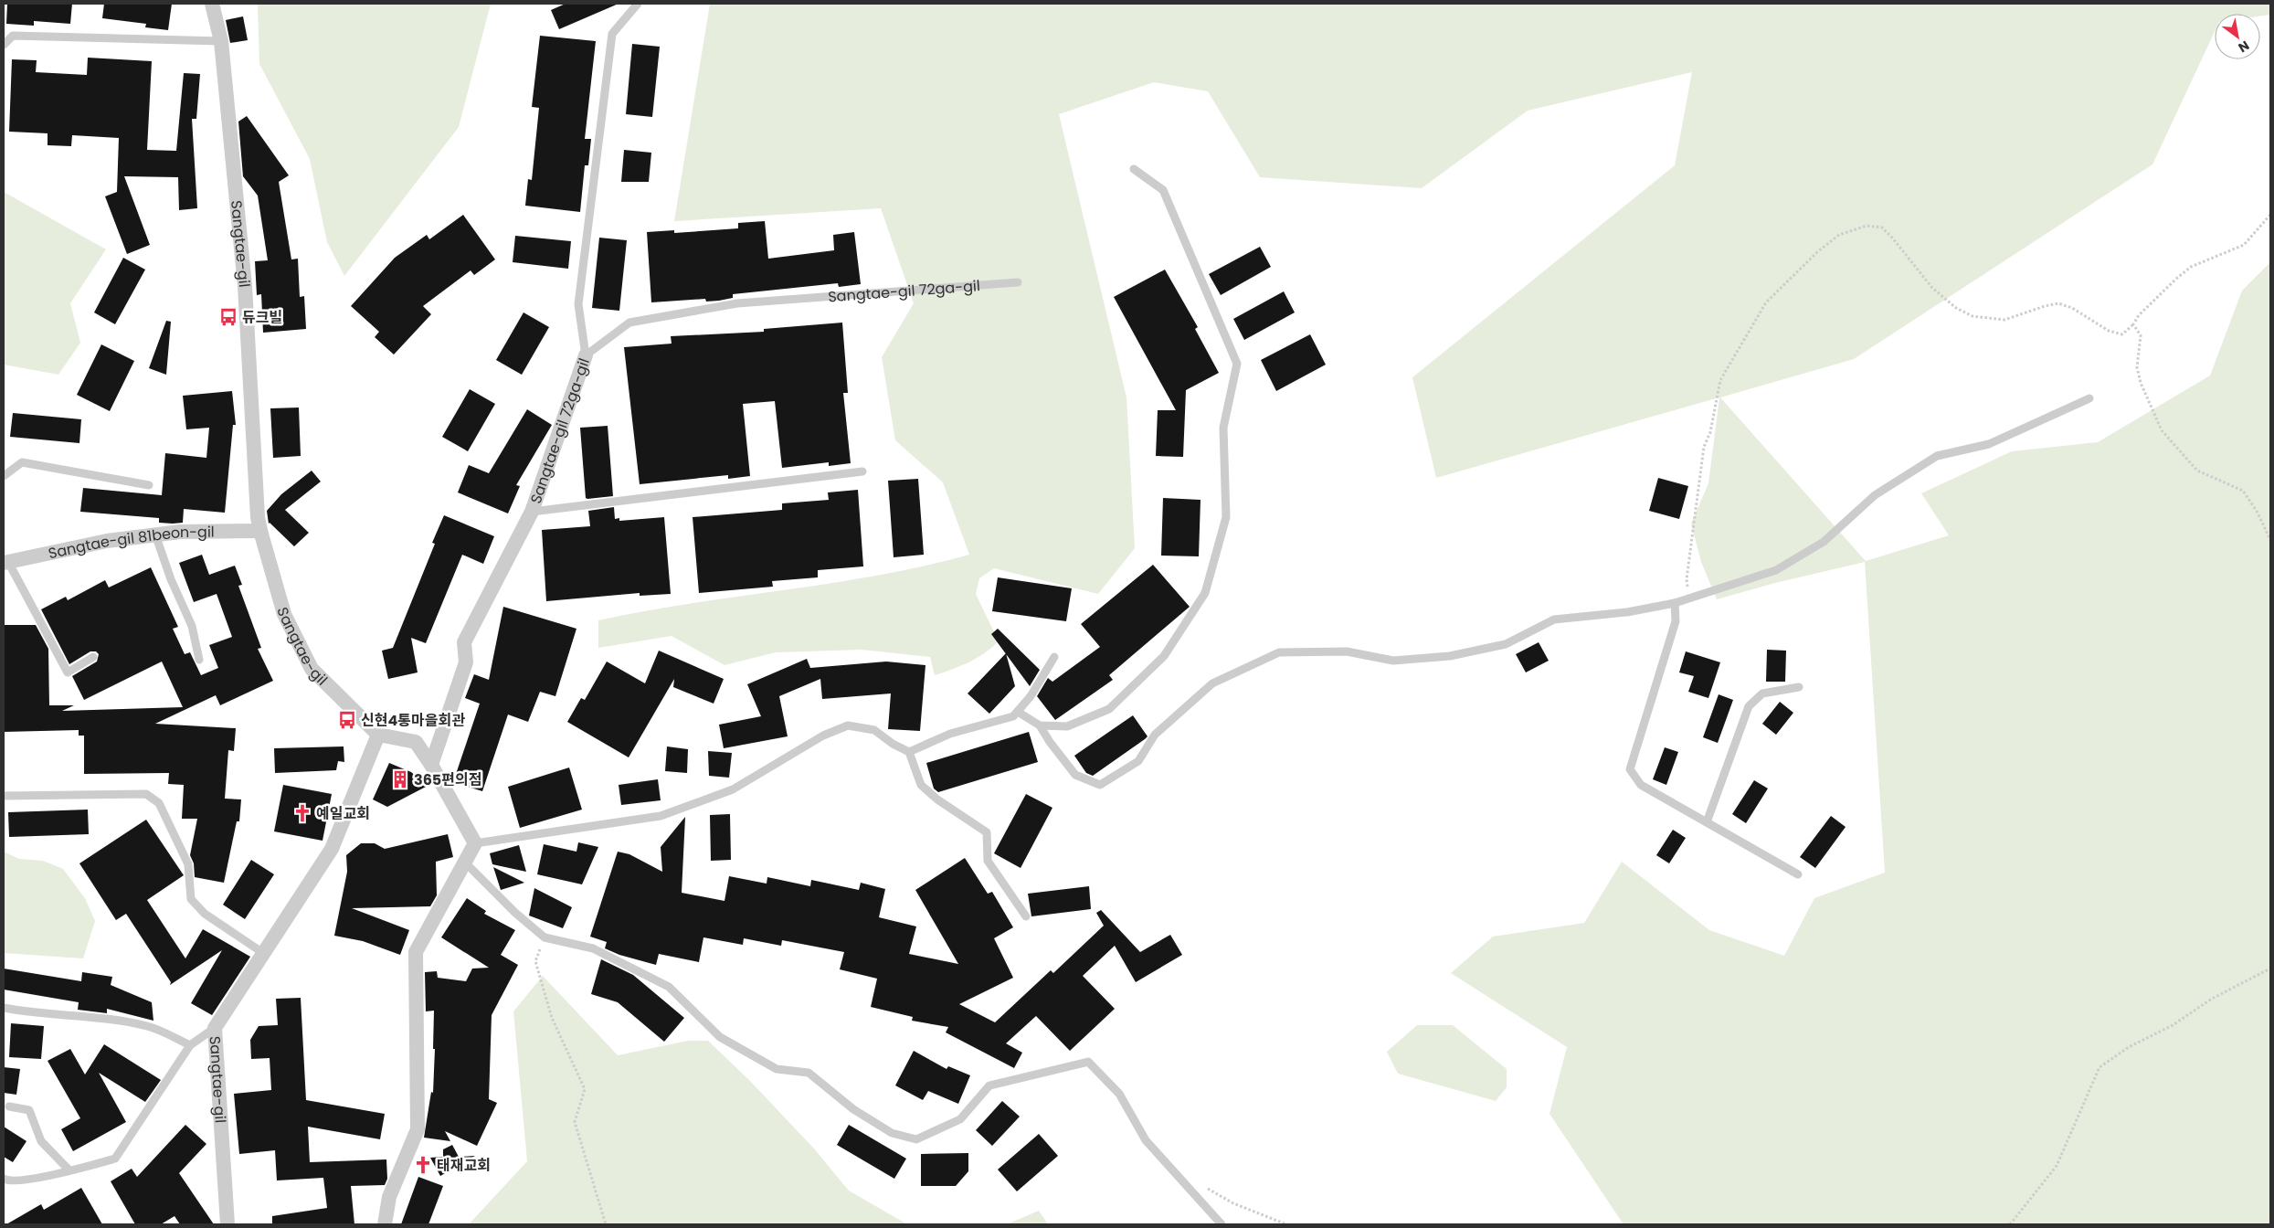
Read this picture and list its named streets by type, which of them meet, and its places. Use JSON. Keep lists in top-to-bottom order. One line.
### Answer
{"streets":{"street":["Sangtae-gil","Sangtae-gil 72ga-gil","Sangtae-gil 81beon-gil"]},"crossings":[["Sangtae-gil","Sangtae-gil 81beon-gil"]],"places":{"bus stop":["듀크빌","신현4통마을회관"],"building":["365편의점"],"church":["예일교회","태재교회"]},"north":"bottom right"}
